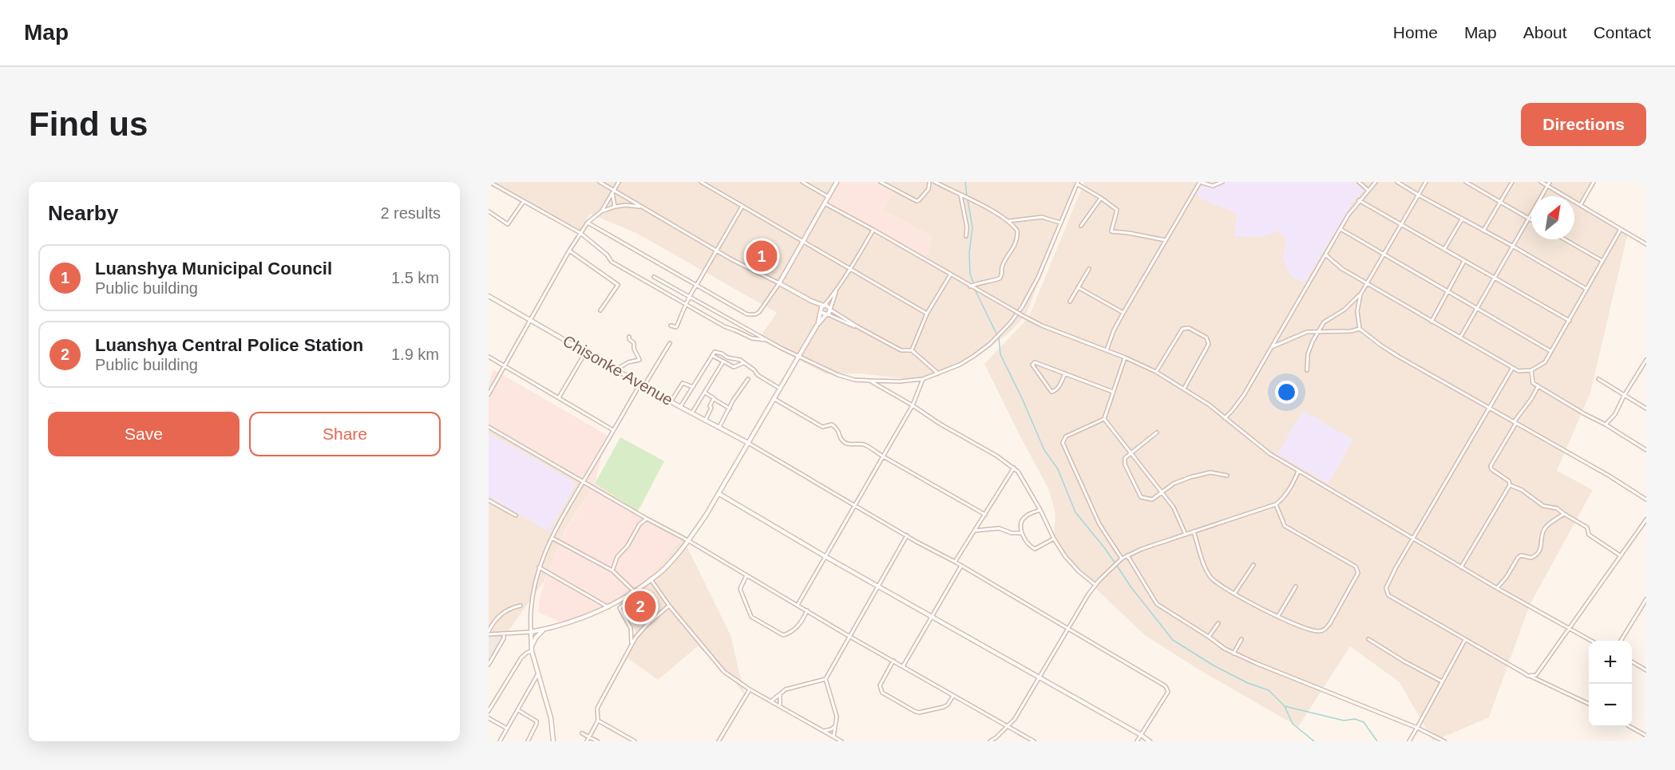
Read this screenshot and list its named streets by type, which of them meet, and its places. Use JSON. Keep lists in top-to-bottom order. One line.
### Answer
{"streets":{"main road":["Chisonke Avenue"]},"north":"top right","page":{"header":"Map","nav":["Home","Map","About","Contact"],"buttons":["Directions",["Save","Share"]],"title":"Find us","heading":["Nearby","2 results"],"pins":["1","2"],"list":[{"mark":"1","name":"Luanshya Municipal Council","note":"Public building","value":"1.5 km"},{"mark":"2","name":"Luanshya Central Police Station","note":"Public building","value":"1.9 km"}],"map_buttons":["+","−"]}}
